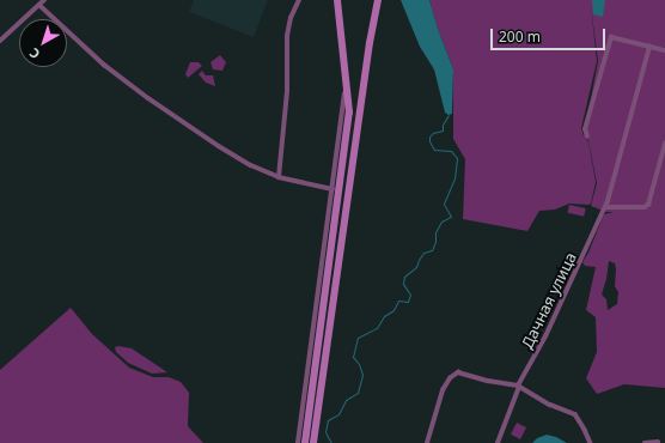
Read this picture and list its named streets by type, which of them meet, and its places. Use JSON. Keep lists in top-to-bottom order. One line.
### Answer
{"streets":{"street":["Дачная улица"]},"scale_bar":"200 m","north":"bottom left"}
